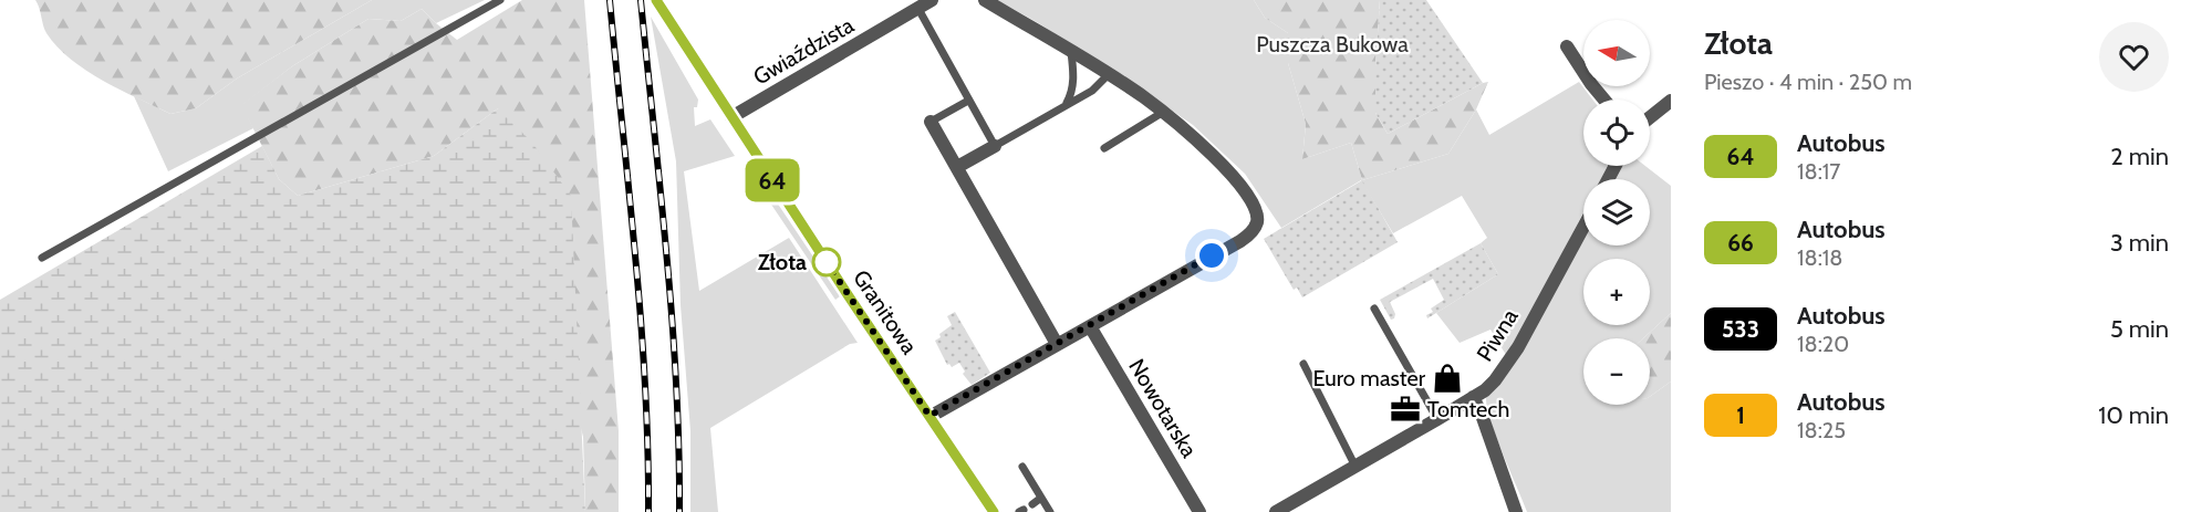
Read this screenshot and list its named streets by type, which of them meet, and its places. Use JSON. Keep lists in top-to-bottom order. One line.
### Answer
{"streets":{"street":["Gwiaździsta","Granitowa","Piwna","Nowotarska"]},"crossings":[["Gwiaździsta","Granitowa"]],"parks":["Puszcza Bukowa"],"places":{"other":["Złota"],"shop":["Euro master"],"office":["Tomtech"]},"lines":["bus line 64"],"north":"left","page":{"on_map":"64","heading":["Złota","Pieszo · 4 min · 250 m"],"map_buttons":["+","−"],"list":[{"mark":"64","name":"Autobus","note":"18:17","value":"2 min"},{"mark":"66","name":"Autobus","note":"18:18","value":"3 min"},{"mark":"533","name":"Autobus","note":"18:20","value":"5 min"},{"mark":"1","name":"Autobus","note":"18:25","value":"10 min"}]}}
